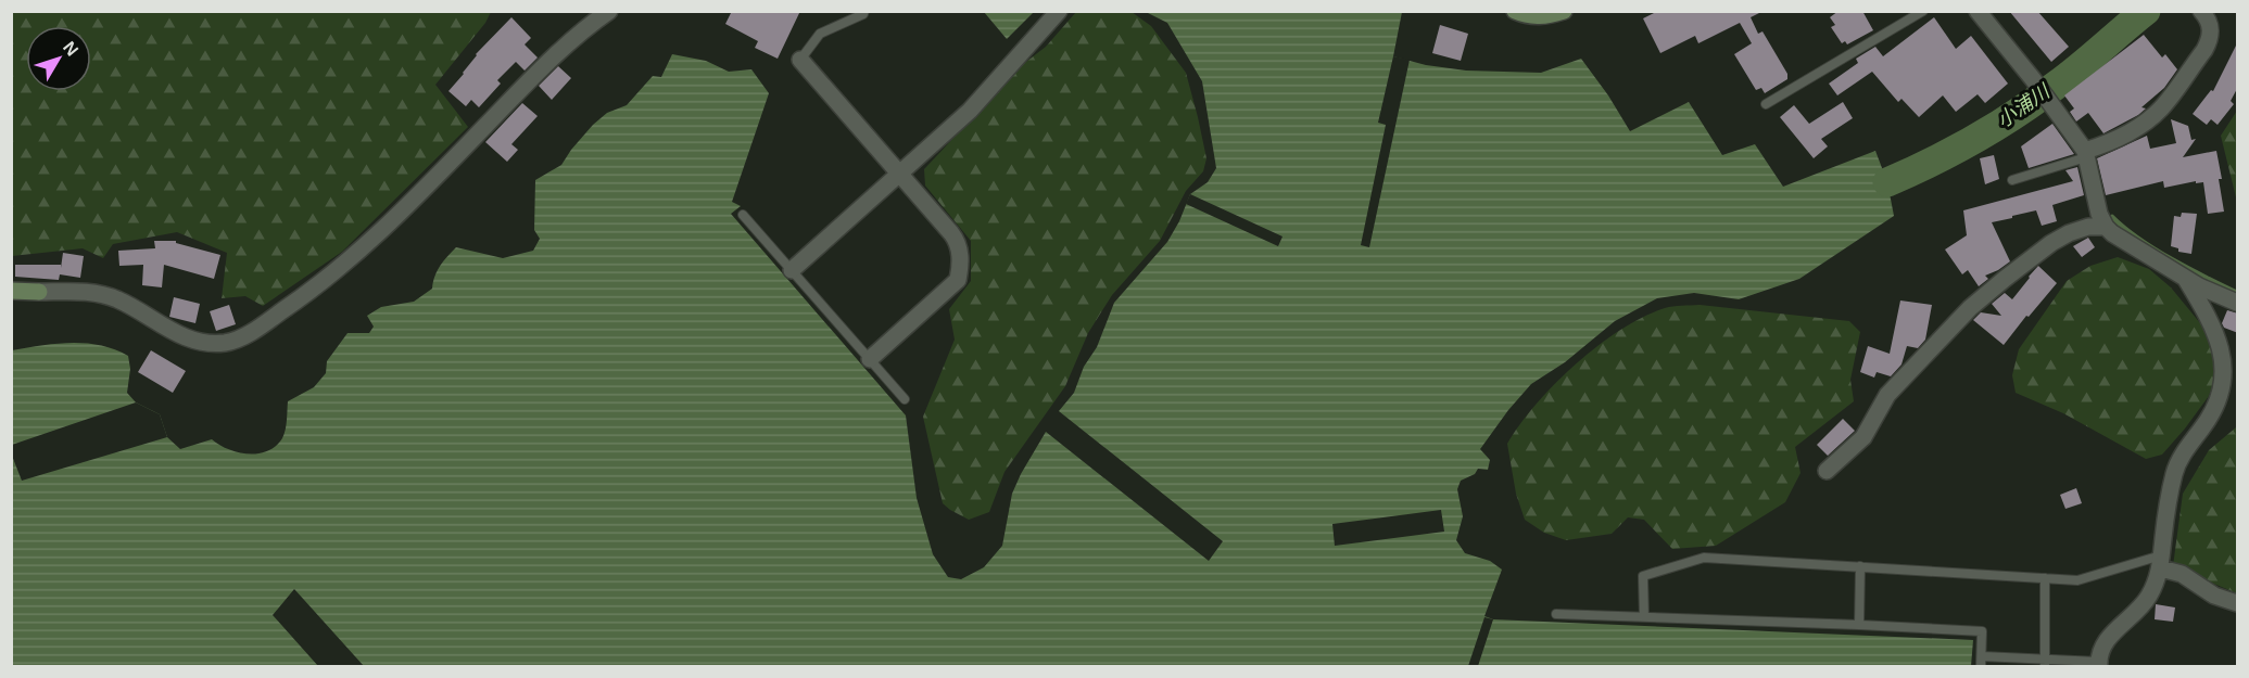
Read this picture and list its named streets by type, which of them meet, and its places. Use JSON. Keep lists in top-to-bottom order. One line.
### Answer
{"water":["小浦川"],"north":"top right"}
